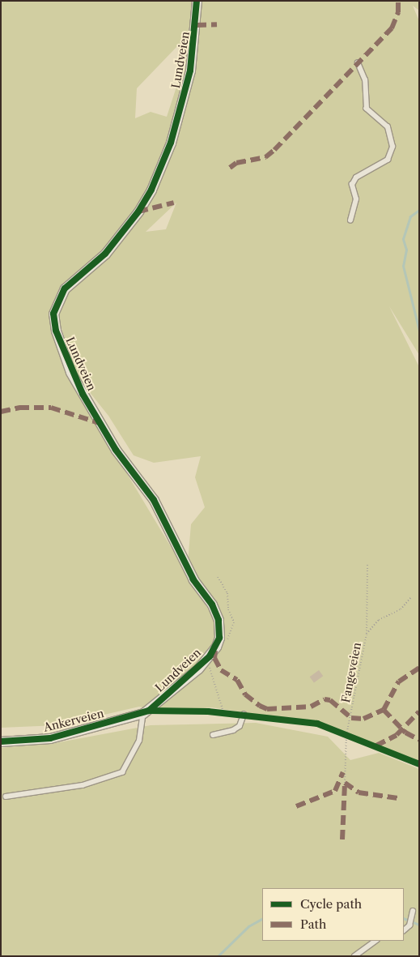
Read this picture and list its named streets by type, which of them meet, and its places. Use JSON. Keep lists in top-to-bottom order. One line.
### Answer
{"streets":{"street":["Lundveien","Ankerveien"],"path":["Fangeveien"]},"crossings":[["Lundveien","Ankerveien"]],"legend":["Cycle path","Path"]}
